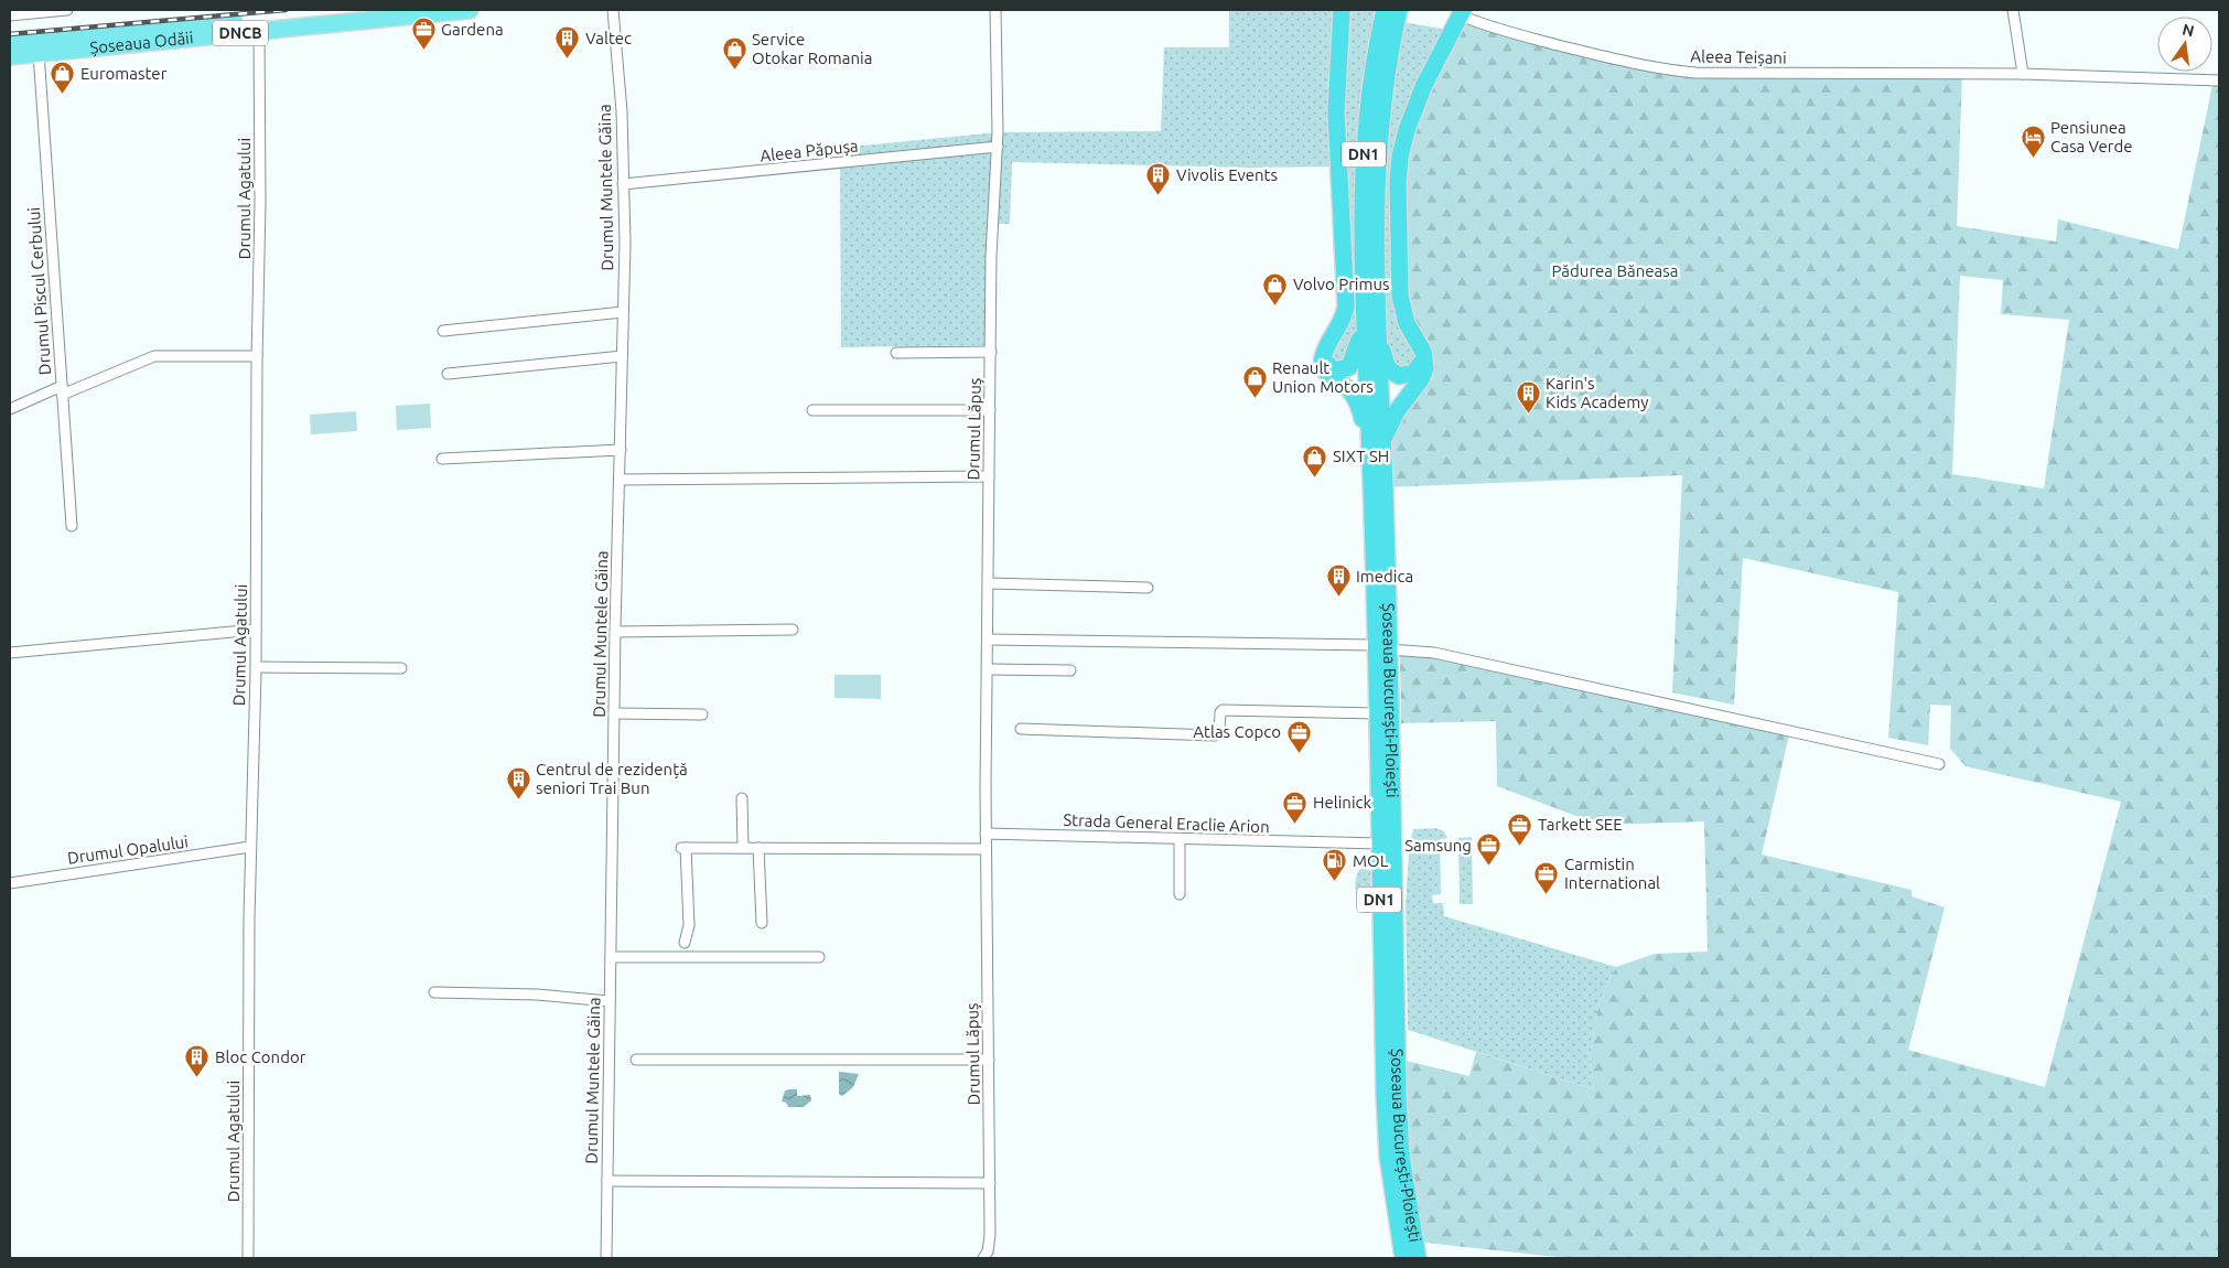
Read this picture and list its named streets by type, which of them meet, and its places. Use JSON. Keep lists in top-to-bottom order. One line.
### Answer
{"streets":{"highway":["DN1","Șoseaua București-Ploiești"],"main road":["DNCB","Șoseaua Odăii"],"street":["Aleea Teișani","Aleea Păpușa","Drumul Muntele Găina","Drumul Agatului","Drumul Piscul Cerbului","Drumul Lăpuș","Strada General Eraclie Arion","Drumul Opalului"]},"crossings":[["Șoseaua Odăii","Drumul Agatului"],["Șoseaua Odăii","Drumul Piscul Cerbului"],["Aleea Păpușa","Drumul Muntele Găina"],["Aleea Păpușa","Drumul Lăpuș"],["Drumul Agatului","Drumul Opalului"],["Drumul Lăpuș","Șoseaua București-Ploiești"],["Drumul Lăpuș","Strada General Eraclie Arion"],["Șoseaua București-Ploiești","Strada General Eraclie Arion"]],"parks":["Pădurea Băneasa"],"places":{"office":["Gardena","Atlas Copco","Helinick","Tarkett SEE","Samsung","Carmistin International"],"building":["Valtec","Vivolis Events","Karin's Kids Academy","Imedica","Centrul de rezidență seniori Trai Bun","Bloc Condor"],"shop":["Service Otokar Romania","Euromaster","Volvo Primus","Renault Union Motors","SIXT SH"],"hotel":["Pensiunea Casa Verde"],"fuel station":["MOL"]},"north":"top"}
